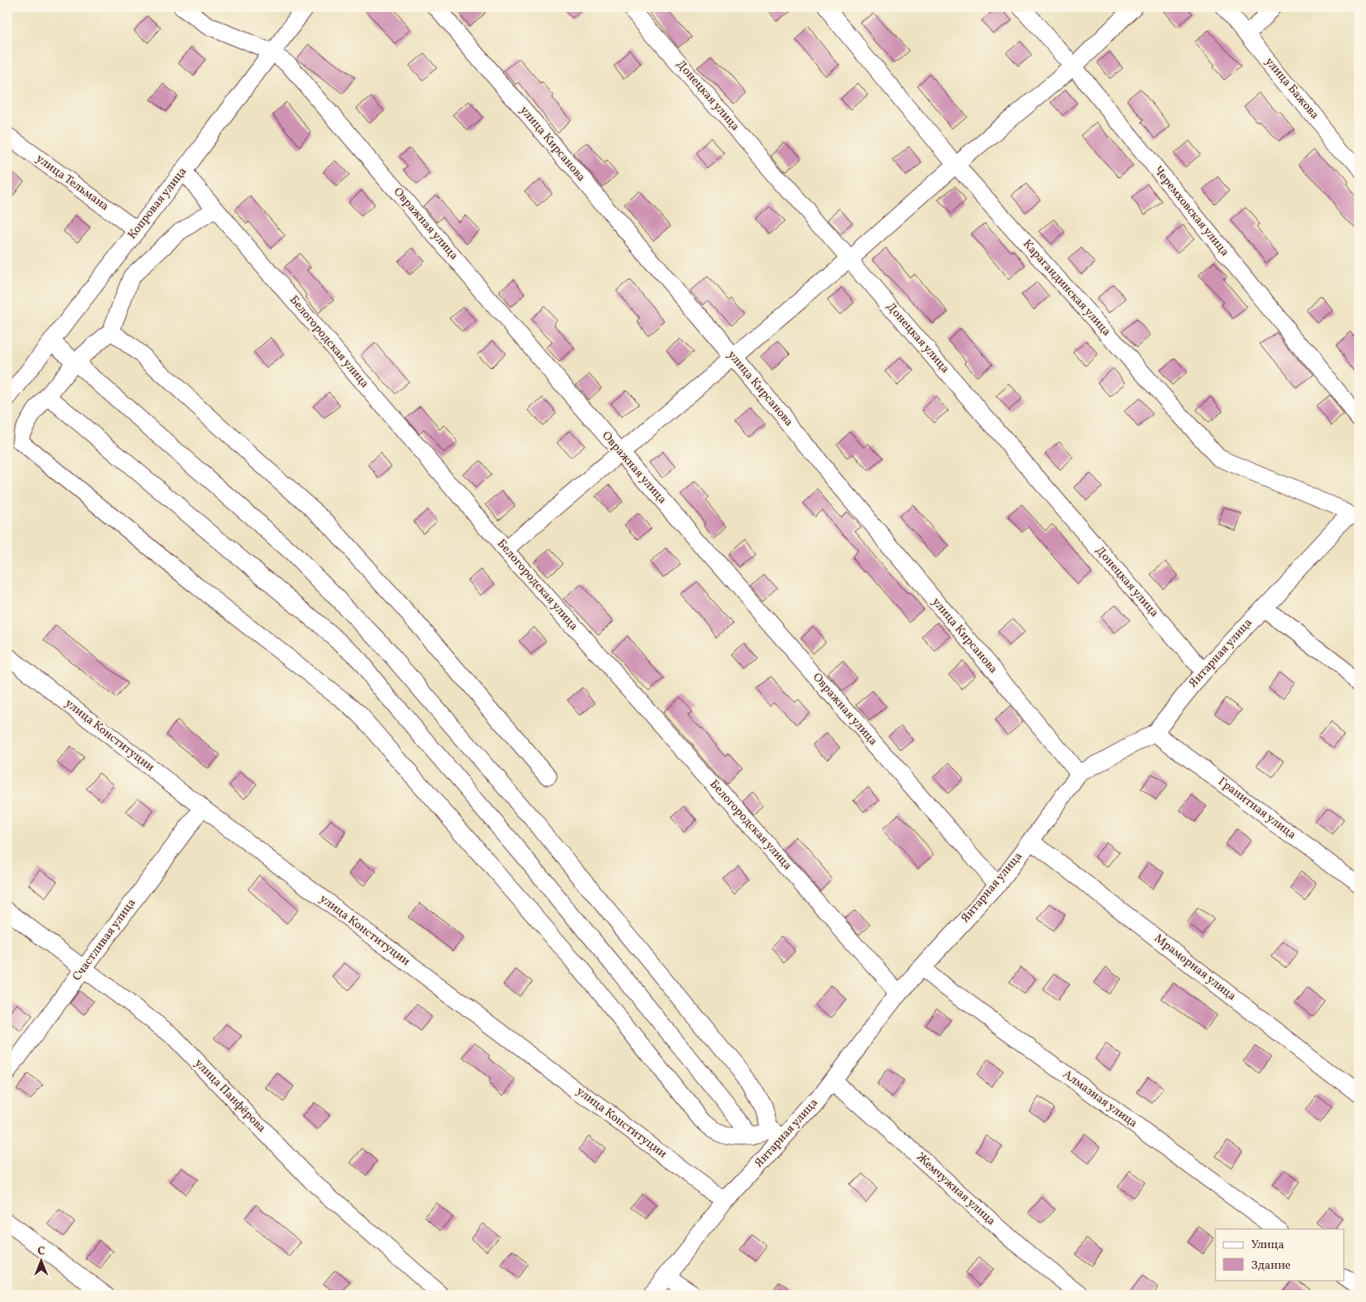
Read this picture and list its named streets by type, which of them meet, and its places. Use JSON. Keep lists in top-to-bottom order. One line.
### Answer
{"streets":{"street":["улица Бажова","Донецкая улица","улица Кирсанова","улица Тельмана","Копровая улица","Черемховская улица","Овражная улица","Карагандинская улица","Белогородская улица","Янтарная улица","улица Конституции","Гранитная улица","Счастливая улица","Мраморная улица","улица Панфёрова","Алмазная улица","Жемчужная улица"]},"crossings":[["Донецкая улица","Янтарная улица"],["улица Кирсанова","Янтарная улица"],["улица Тельмана","Копровая улица"],["Копровая улица","Овражная улица"],["Копровая улица","Белогородская улица"],["Овражная улица","Янтарная улица"],["Карагандинская улица","Янтарная улица"],["Белогородская улица","Янтарная улица"],["Янтарная улица","улица Конституции"],["Янтарная улица","Гранитная улица"],["Янтарная улица","Мраморная улица"],["Янтарная улица","Алмазная улица"],["Янтарная улица","Жемчужная улица"],["улица Конституции","Счастливая улица"],["Счастливая улица","улица Панфёрова"]],"legend":["Улица","Здание"],"north":"top"}
